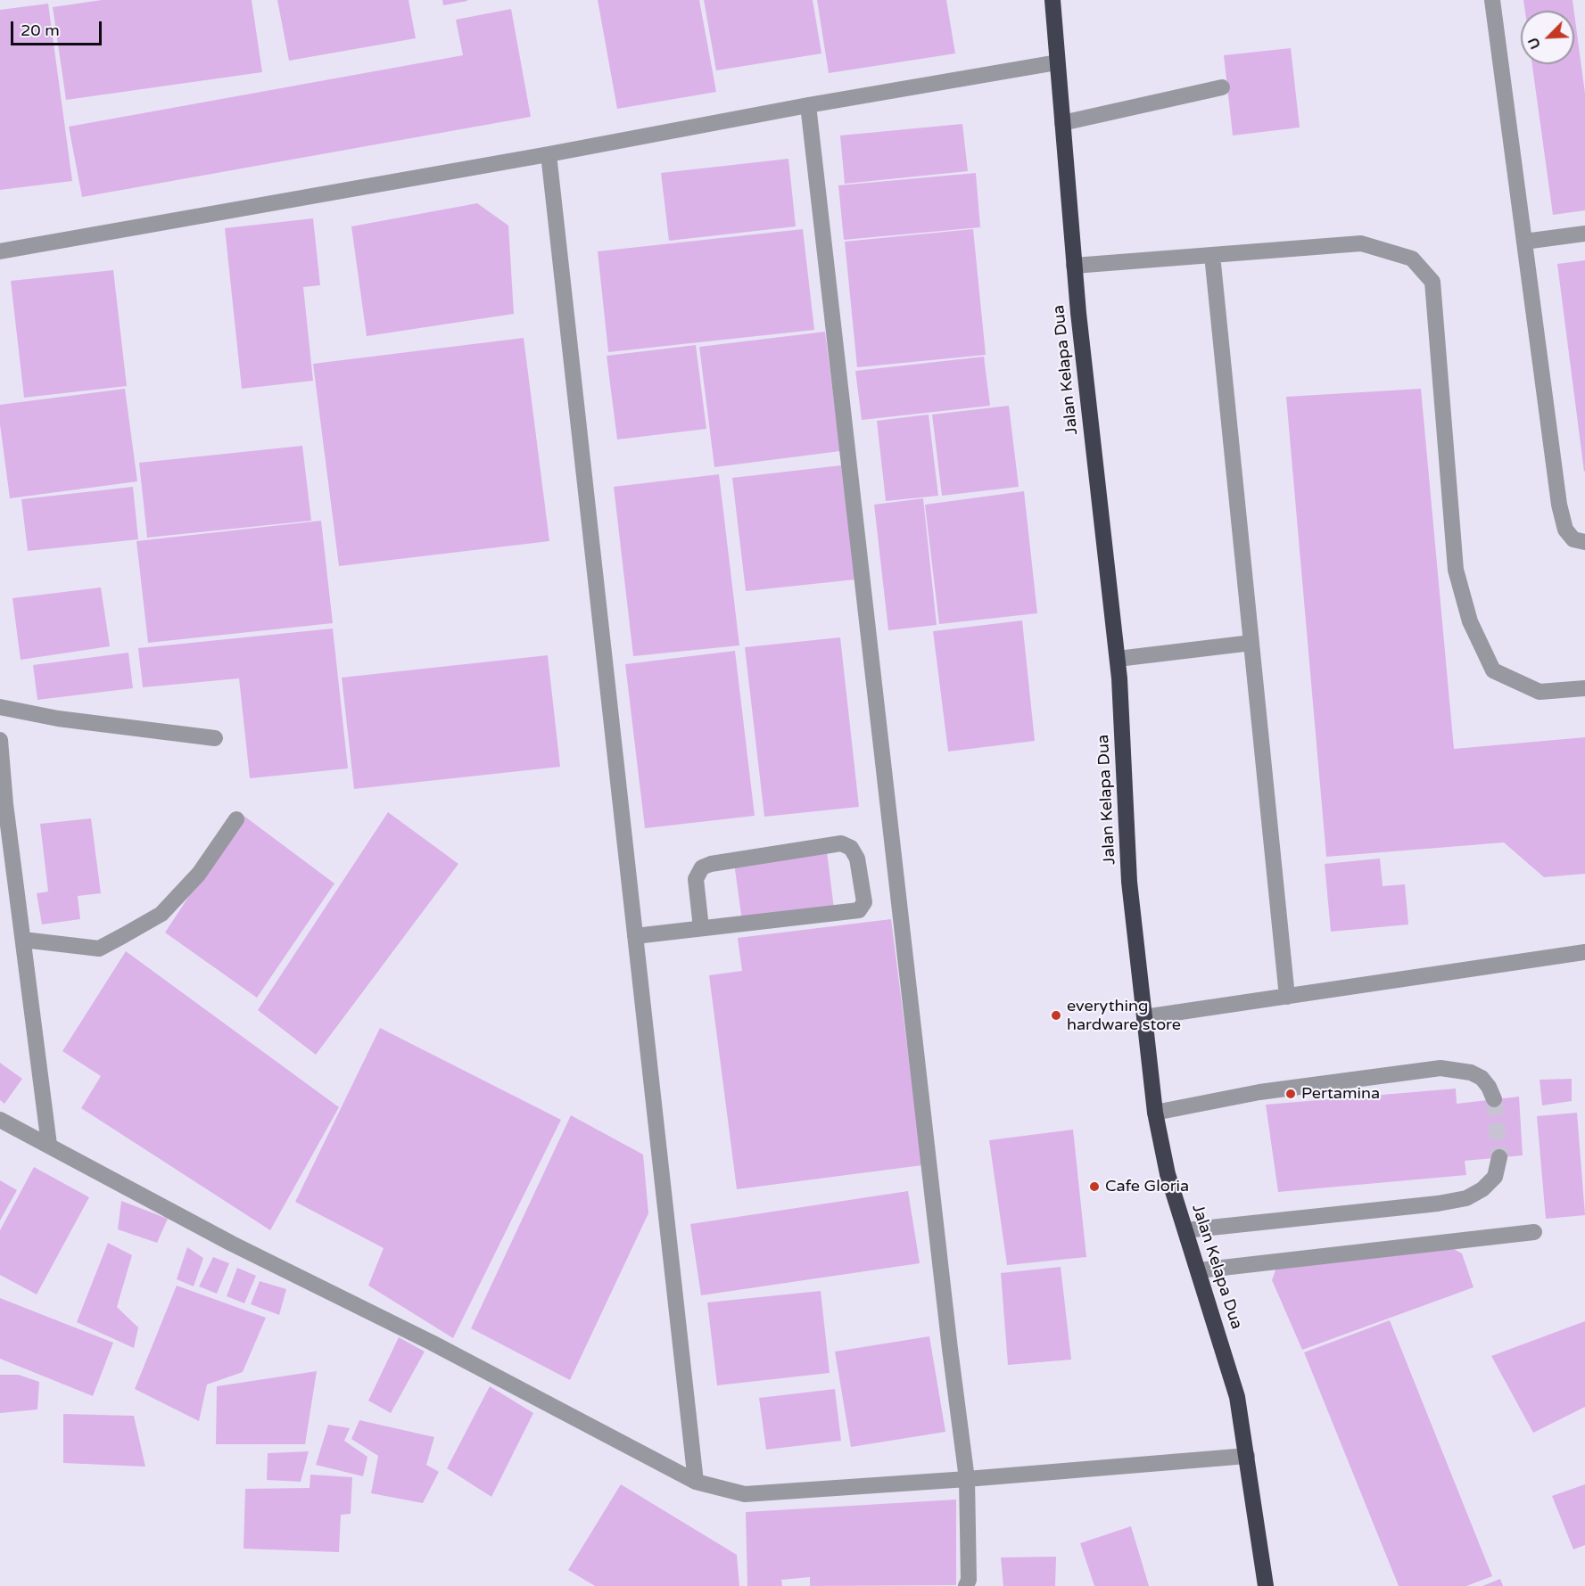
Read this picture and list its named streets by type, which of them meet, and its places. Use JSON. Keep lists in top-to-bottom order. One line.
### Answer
{"streets":{"highway":["Jalan Kelapa Dua"]},"places":["everything hardware store","Pertamina","Cafe Gloria"],"scale_bar":"20 m","north":"bottom left"}
